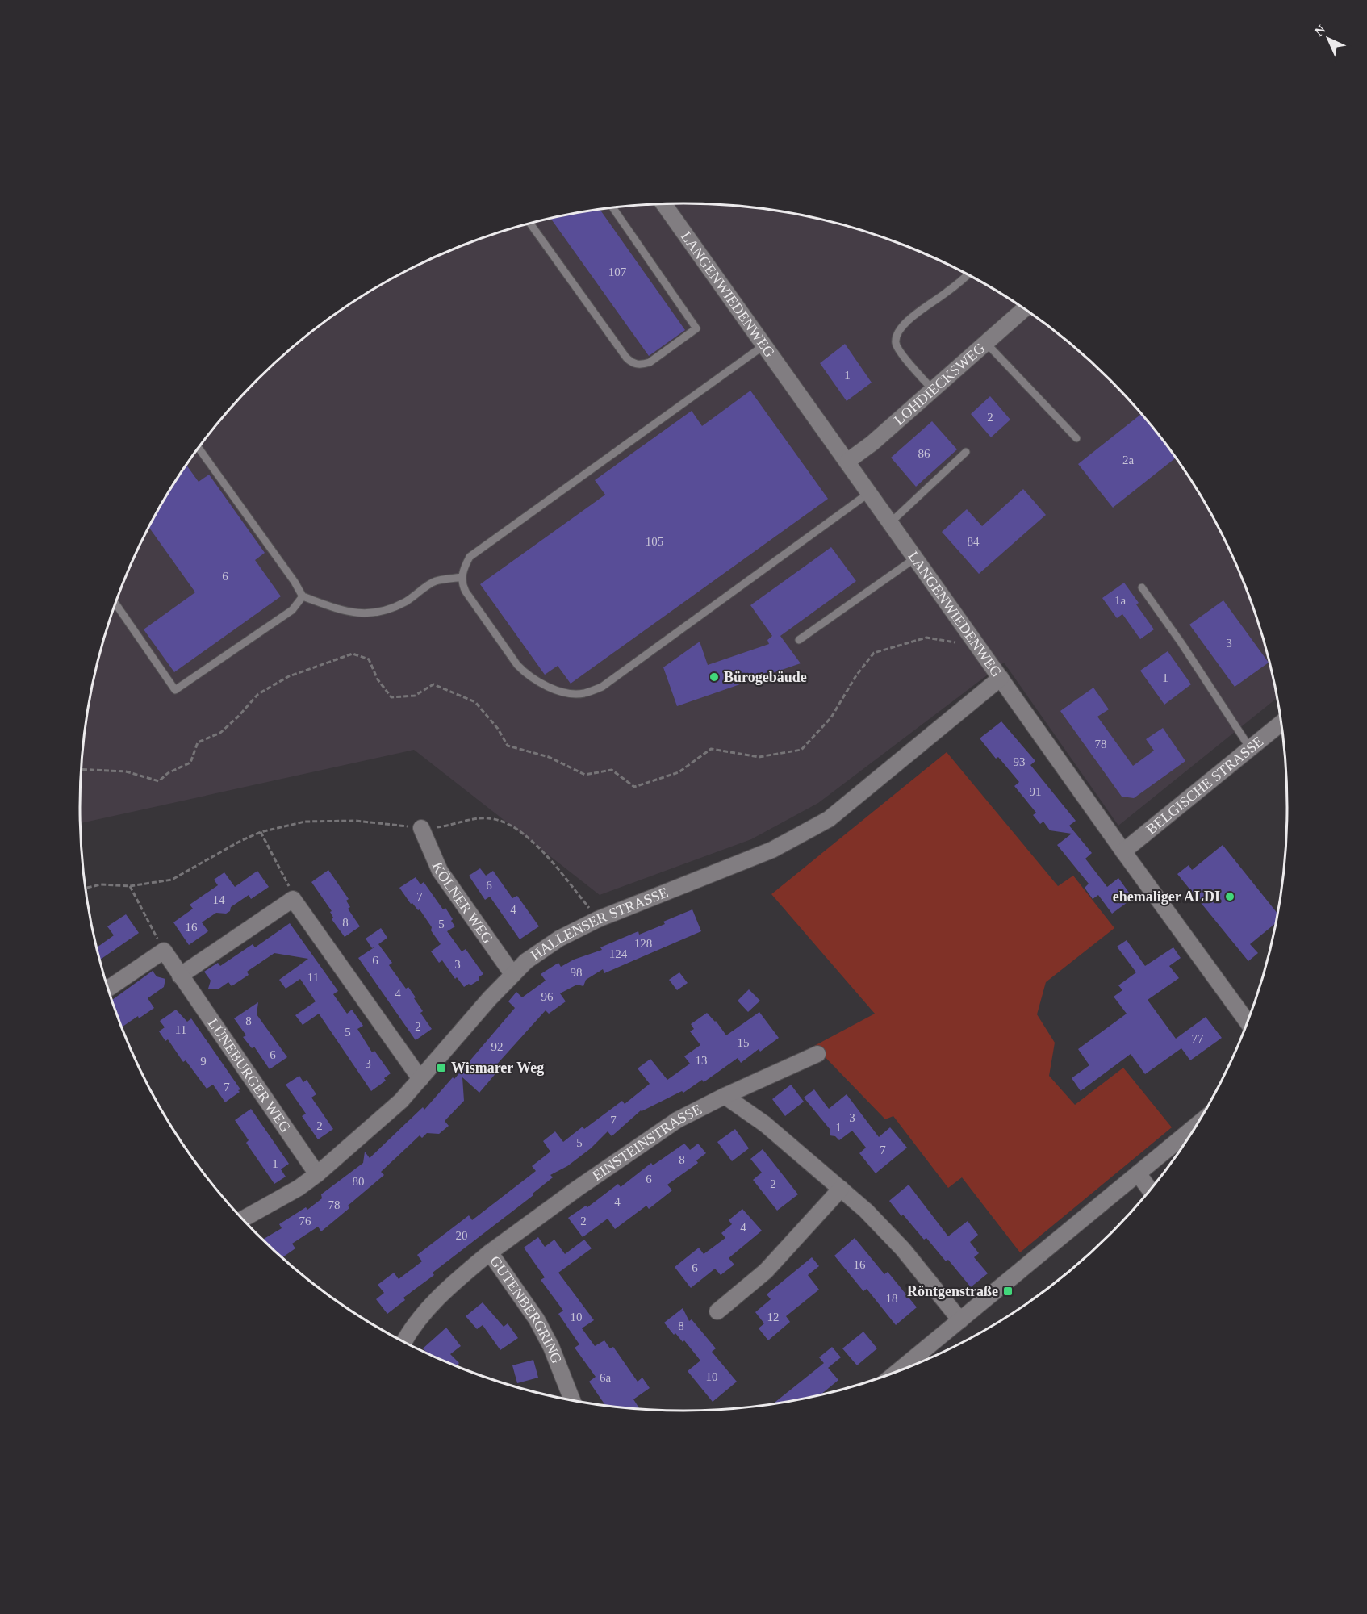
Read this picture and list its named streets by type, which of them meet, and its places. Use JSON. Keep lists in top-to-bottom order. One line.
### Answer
{"streets":{"street":["LANGENWIEDENWEG","LOHDIECKSWEG","BELGISCHE STRASSE","KÖLNER WEG","HALLENSER STRASSE","LÜNEBURGER WEG","EINSTEINSTRASSE","GUTENBERGRING"]},"crossings":[["LANGENWIEDENWEG","LOHDIECKSWEG"],["LANGENWIEDENWEG","BELGISCHE STRASSE"],["LANGENWIEDENWEG","HALLENSER STRASSE"],["KÖLNER WEG","HALLENSER STRASSE"],["HALLENSER STRASSE","LÜNEBURGER WEG"],["EINSTEINSTRASSE","GUTENBERGRING"]],"places":{"other":["Bürogebäude","ehemaliger ALDI"],"transit":["Wismarer Weg","Röntgenstraße"]},"house_numbers":["107","1","2","86","2a","105","84","6","1a","3","1","78","93","91","6","7","14","4","8","5","16","128","124","6","3","98","11","4","96","8","2","11","5","77","15","92","6","13","9","3","7","3","7","2","1","5","7","8","1","6","80","2","4","78","76","2","4","20","16","6","18","10","12","8","10","6a"],"north":"top left"}
